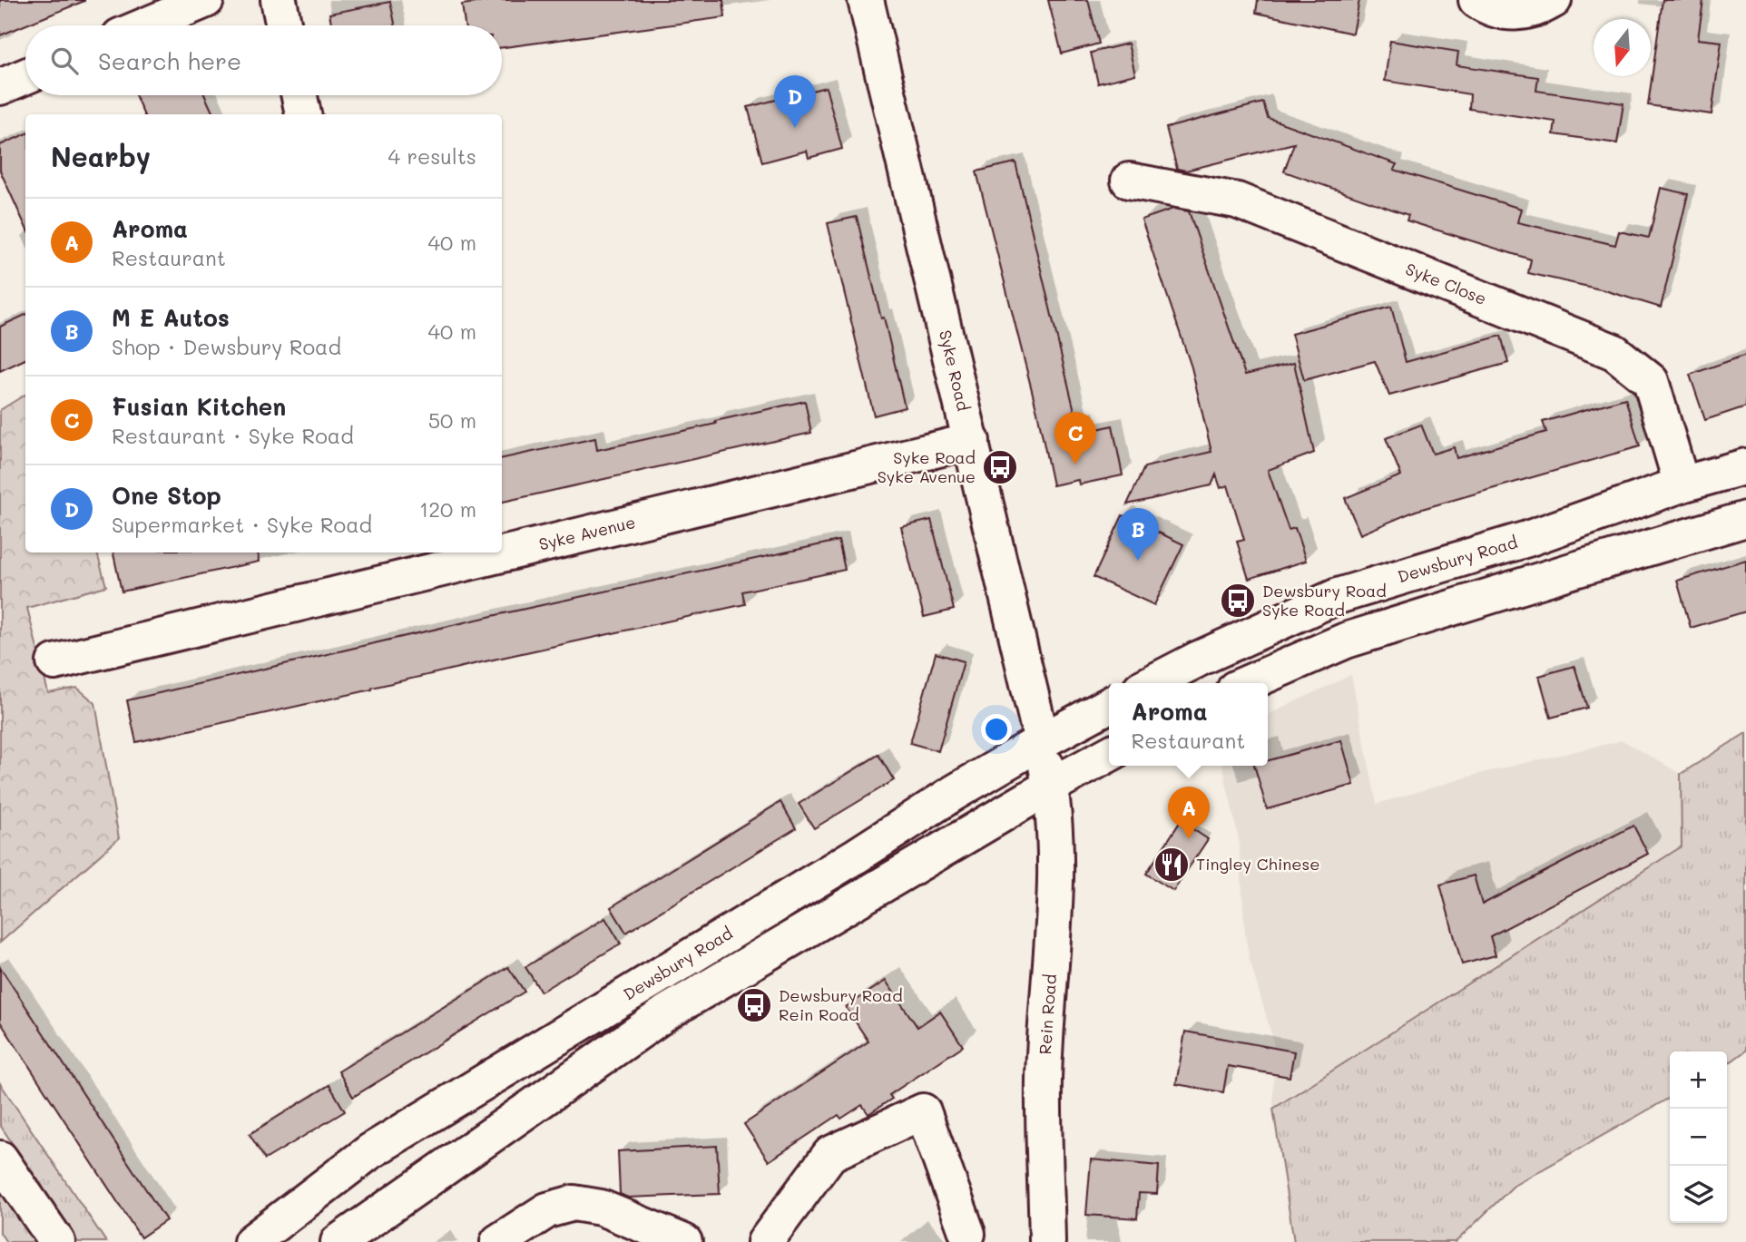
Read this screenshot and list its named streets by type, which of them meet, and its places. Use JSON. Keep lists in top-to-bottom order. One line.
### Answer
{"streets":{"main road":["Syke Close","Syke Road","Syke Avenue","Dewsbury Road","Rein Road"]},"crossings":[["Syke Close","Dewsbury Road"],["Syke Road","Syke Avenue"],["Syke Road","Dewsbury Road"],["Syke Road","Rein Road"],["Dewsbury Road","Rein Road"]],"places":{"bus stop":["Syke Road Syke Avenue","Dewsbury Road Syke Road","Dewsbury Road Rein Road"],"restaurant":["Tingley Chinese"]},"north":"bottom","page":{"search":"Search here","pins":["D","C","B","A"],"heading":["Nearby","4 results"],"list":[{"mark":"A","name":"Aroma","note":"Restaurant","value":"40 m"},{"mark":"B","name":"M E Autos","note":"Shop · Dewsbury Road","value":"40 m"},{"mark":"C","name":"Fusian Kitchen","note":"Restaurant · Syke Road","value":"50 m"},{"mark":"D","name":"One Stop","note":"Supermarket · Syke Road","value":"120 m"}],"popup":["Aroma","Restaurant"],"map_buttons":["+","−"]}}
